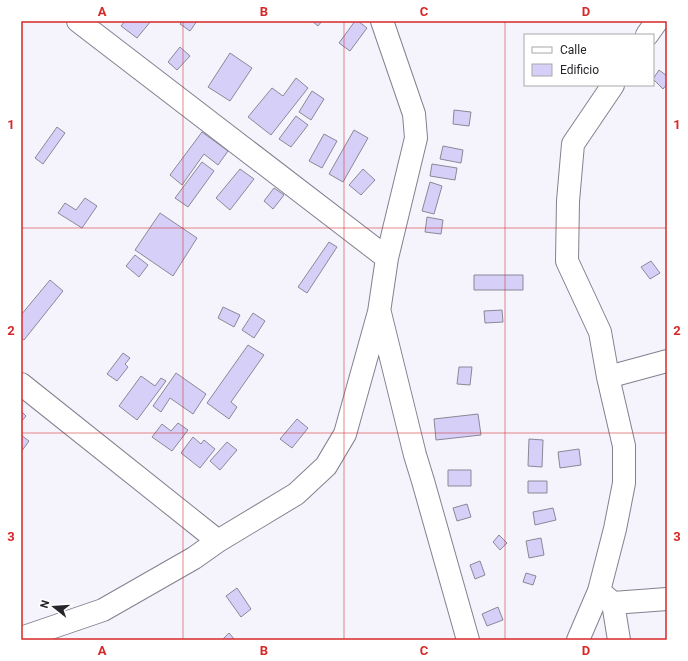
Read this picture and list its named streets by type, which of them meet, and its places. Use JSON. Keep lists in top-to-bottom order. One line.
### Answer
{"legend":["Calle","Edificio"],"north":"left","grid":{"columns":["A","B","C","D"],"rows":["1","2","3"]}}
